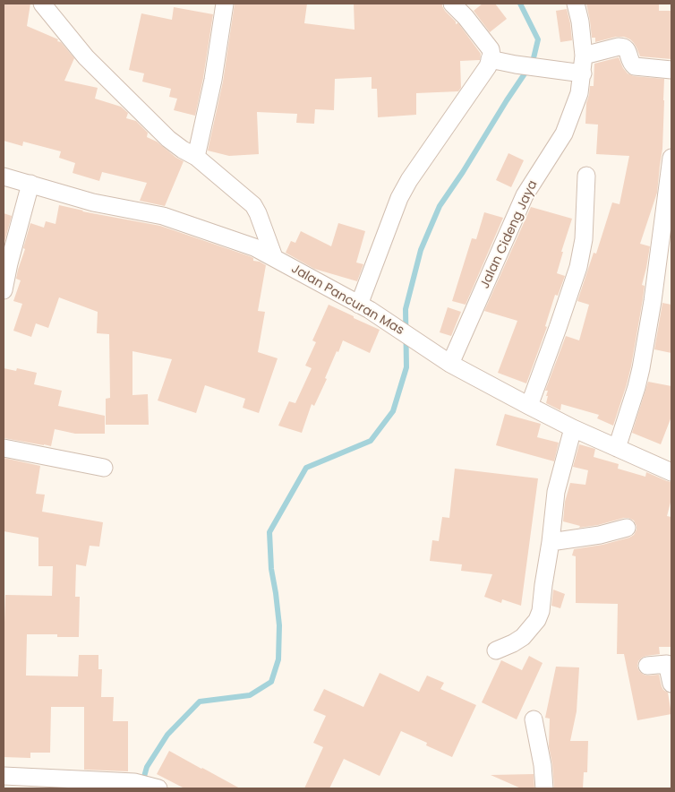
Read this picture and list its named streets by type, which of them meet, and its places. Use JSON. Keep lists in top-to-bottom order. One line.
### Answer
{"streets":{"street":["Jalan Cideng Jaya","Jalan Pancuran Mas"]},"crossings":[["Jalan Cideng Jaya","Jalan Pancuran Mas"]]}
